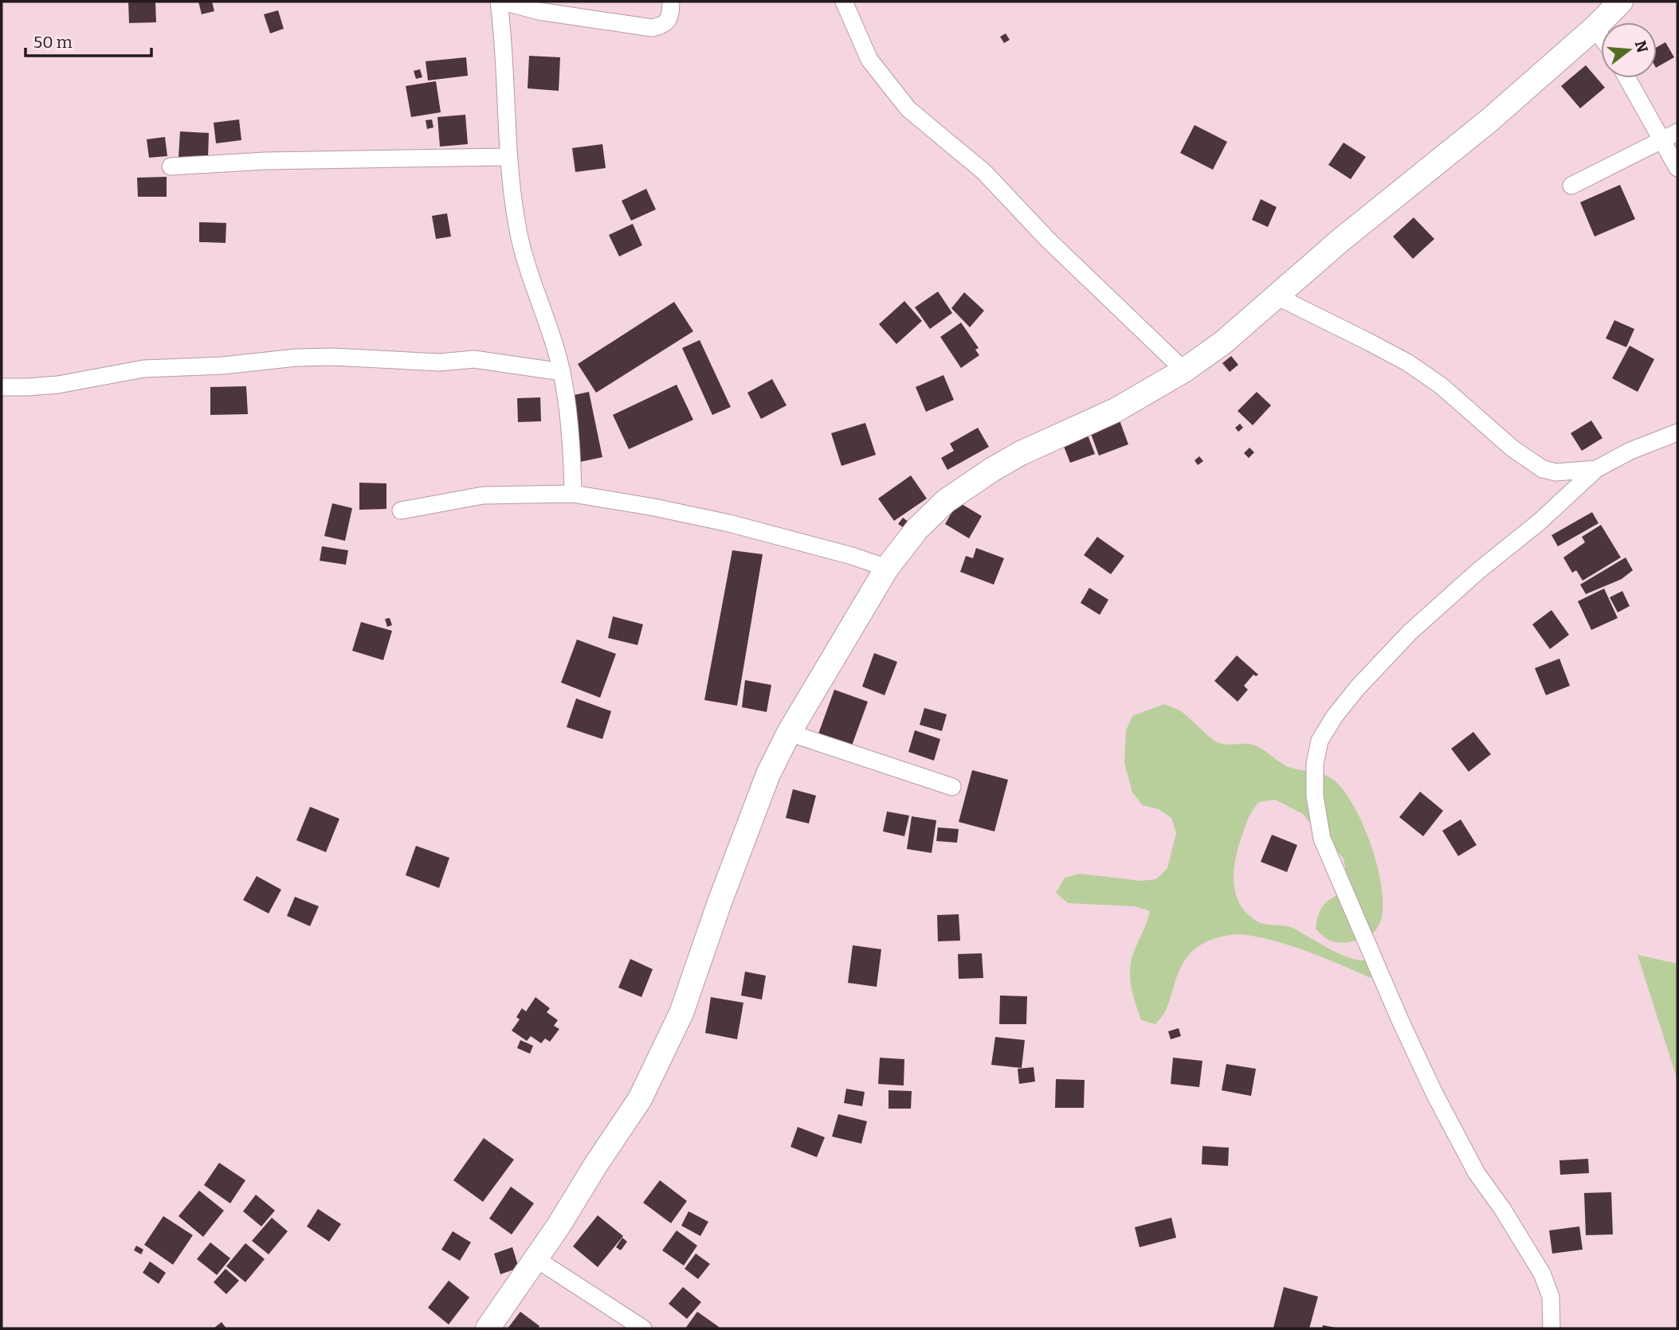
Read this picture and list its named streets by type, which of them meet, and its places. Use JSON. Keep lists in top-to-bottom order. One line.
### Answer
{"scale_bar":"50 m","north":"right"}
